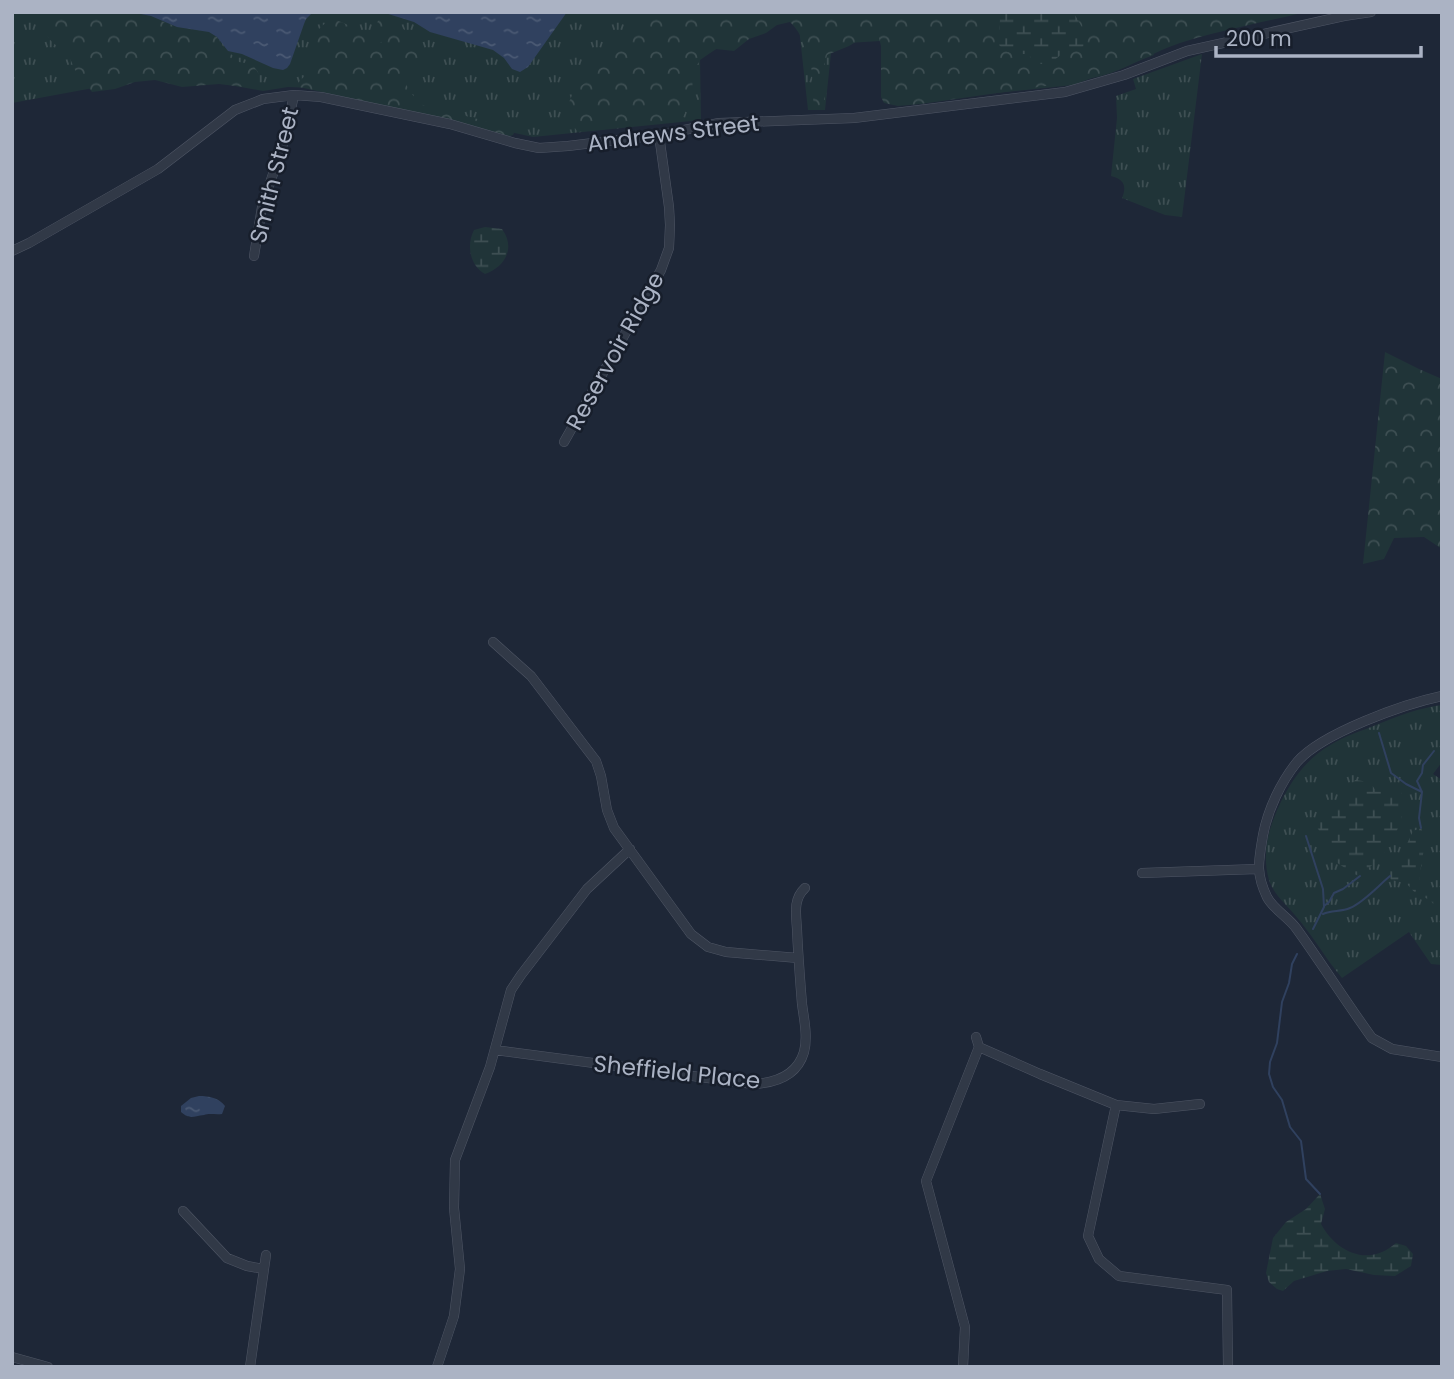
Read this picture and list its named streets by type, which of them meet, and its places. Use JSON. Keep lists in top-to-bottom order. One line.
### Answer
{"streets":{"street":["Andrews Street","Smith Street","Reservoir Ridge","Sheffield Place"]},"crossings":[["Andrews Street","Smith Street"],["Andrews Street","Reservoir Ridge"]],"scale_bar":"200 m"}
